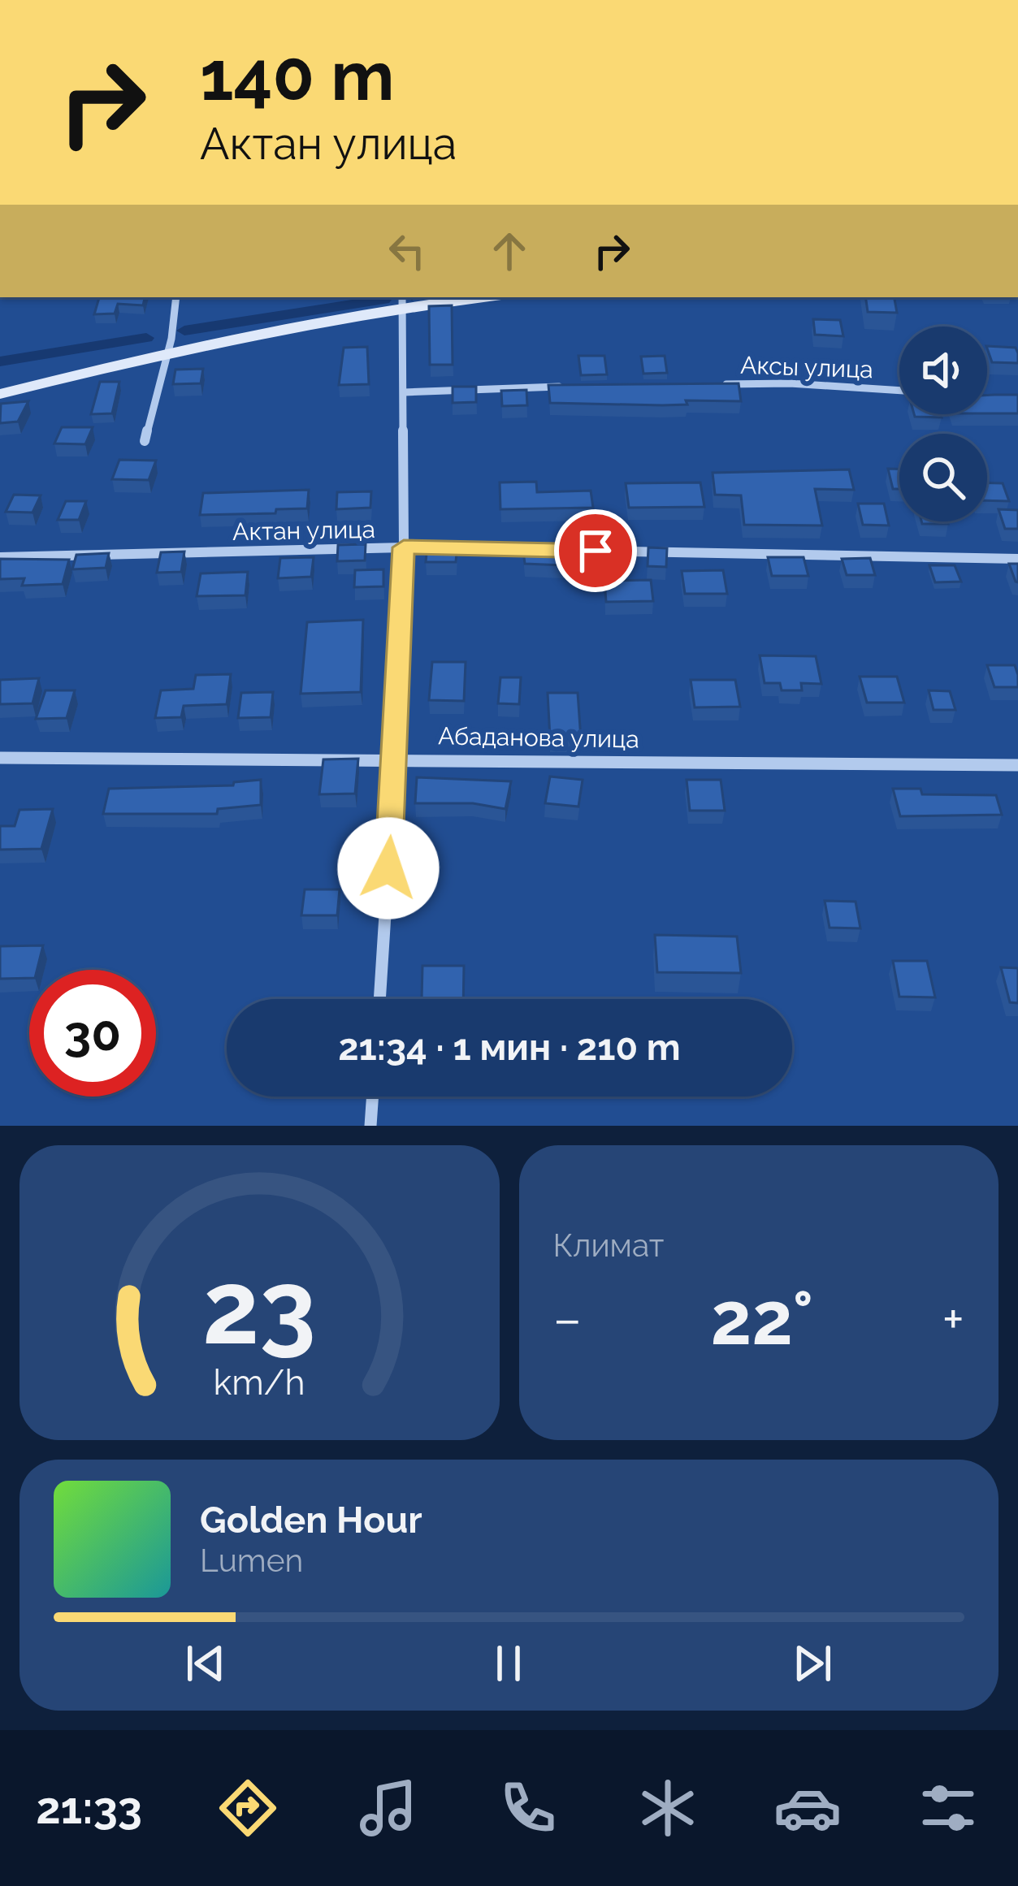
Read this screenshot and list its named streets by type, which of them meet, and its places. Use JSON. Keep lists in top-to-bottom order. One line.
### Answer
{"streets":{"street":["Аксы улица","Актан улица","Абаданова улица"]},"page":{"turn":["140 m","Актан улица"],"limit":"30","trip":"21:34 · 1 мин · 210 m","tile":"Климат","heat":["−","22°","+"],"song":["Golden Hour","Lumen"],"tabs":"21:33","gauge":["23","km/h"]}}
